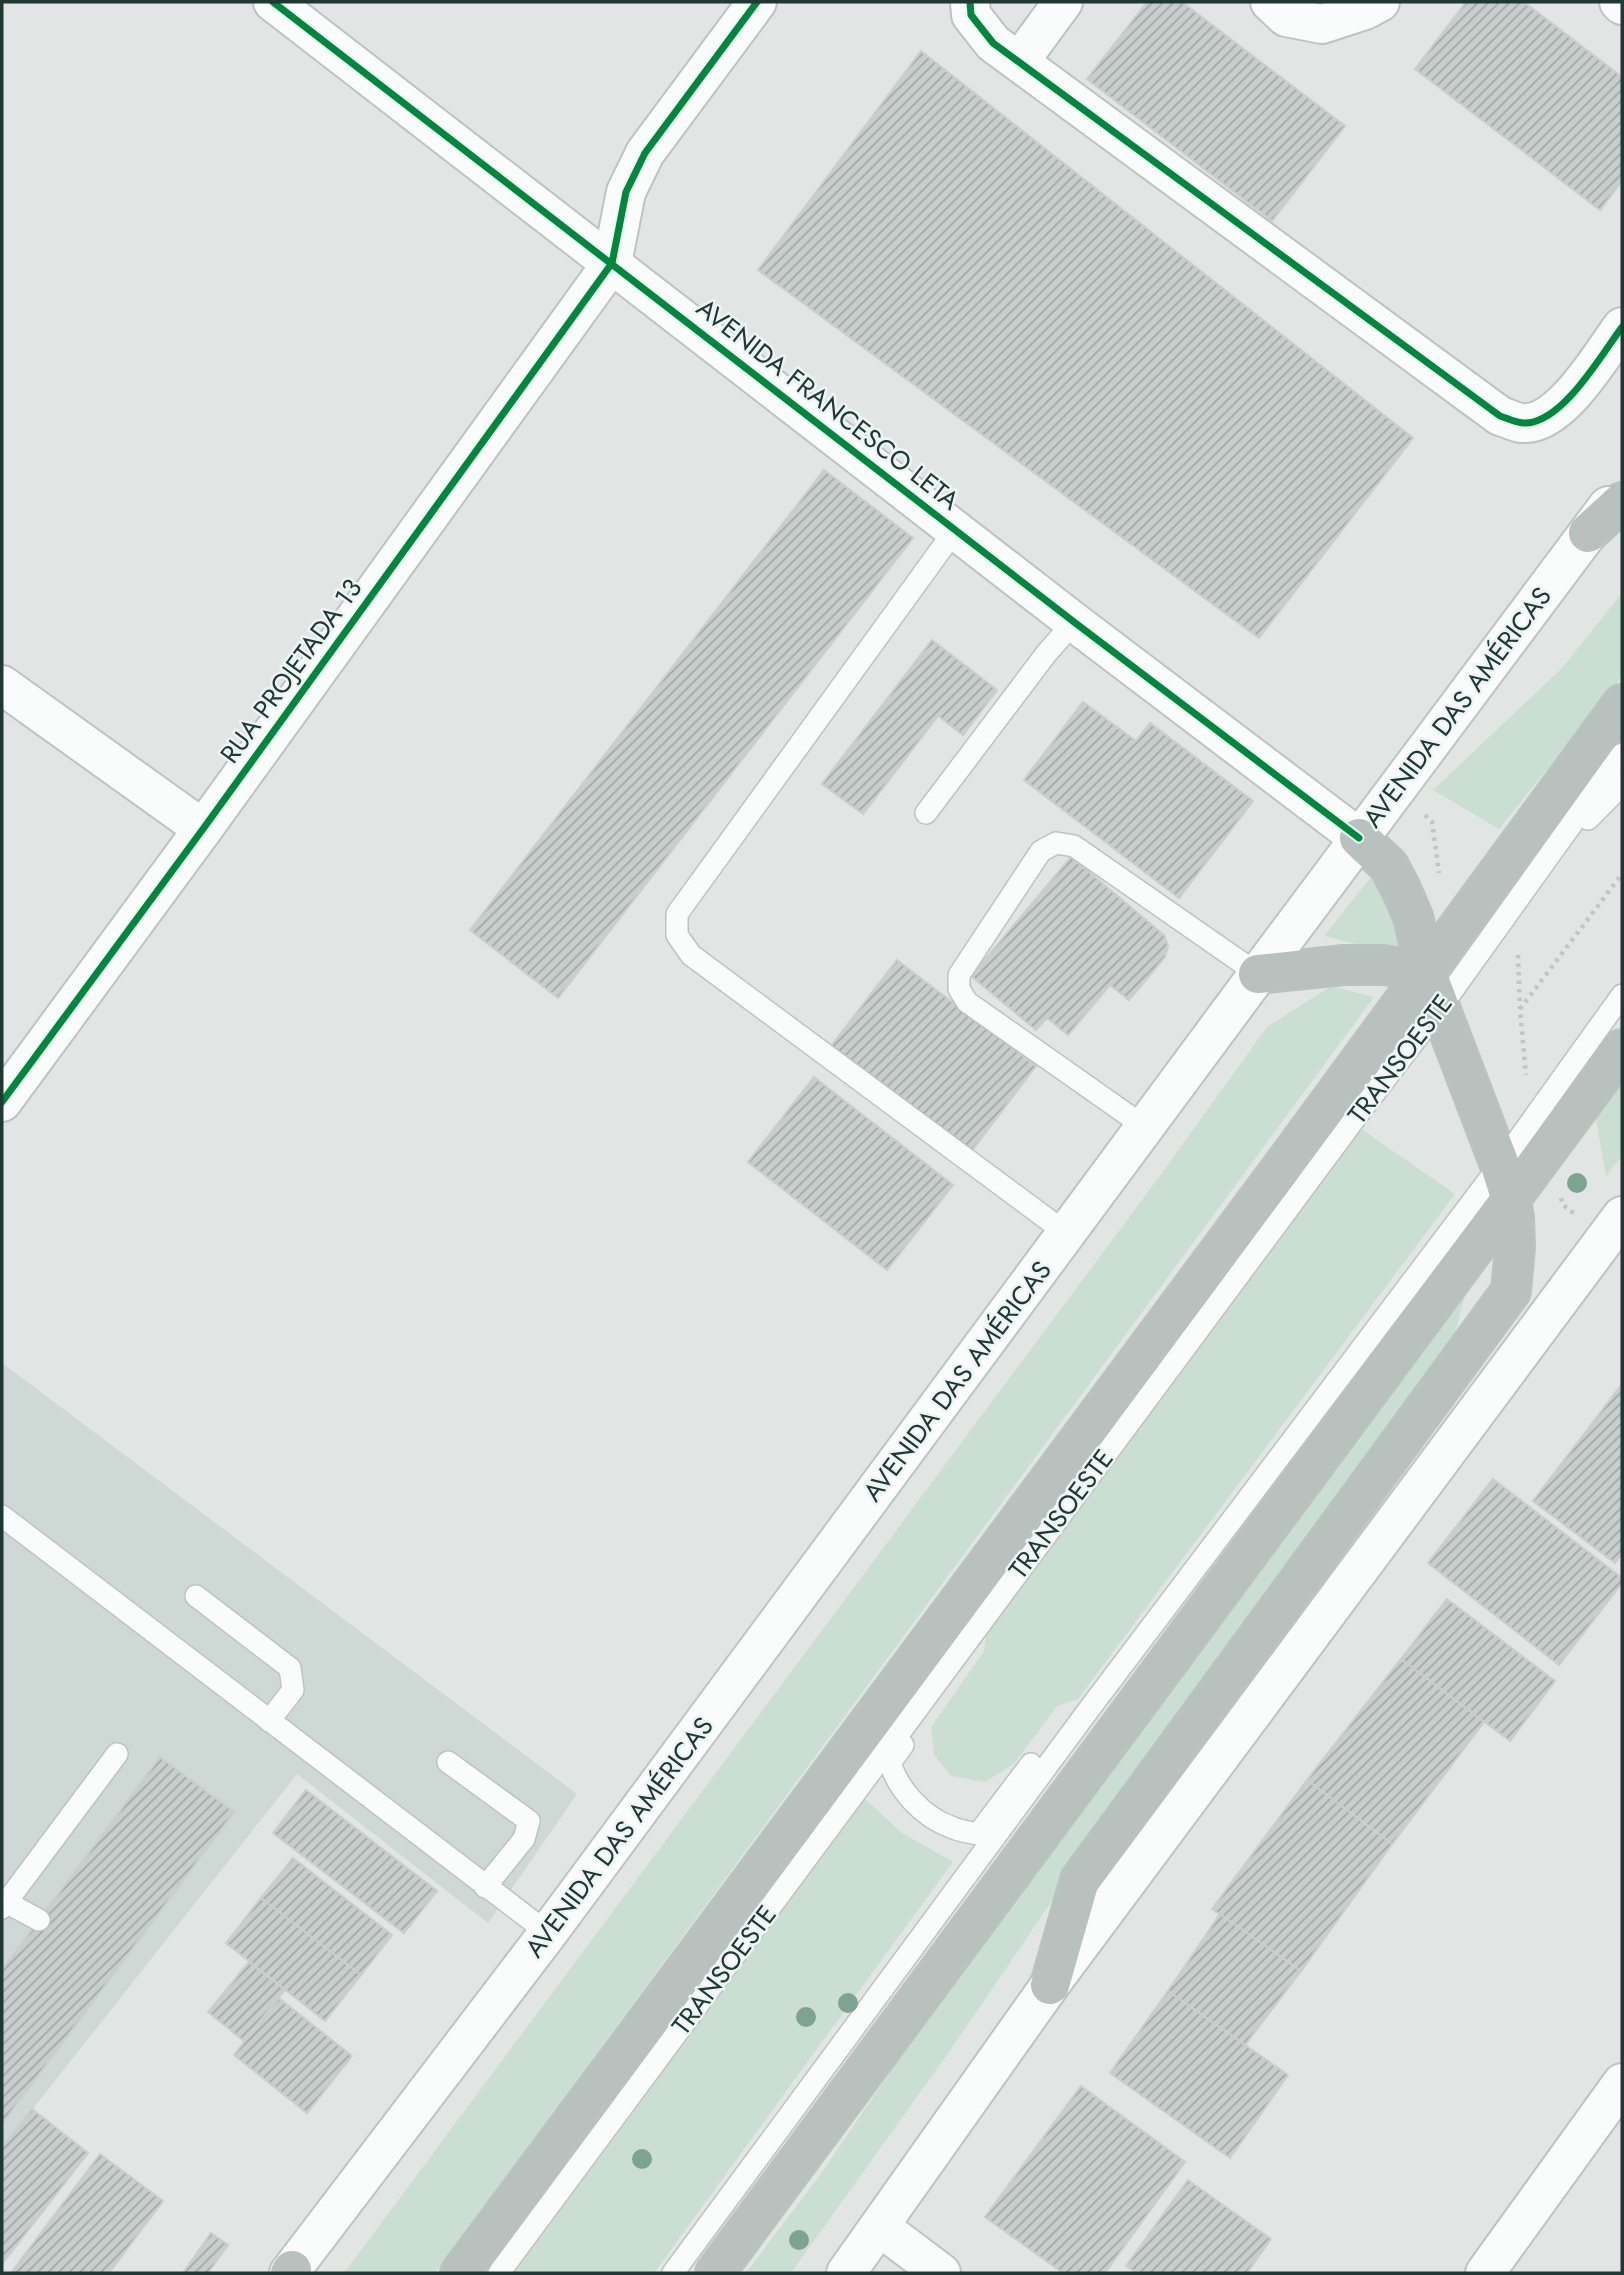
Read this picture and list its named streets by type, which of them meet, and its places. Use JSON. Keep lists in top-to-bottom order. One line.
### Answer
{"streets":{"street":["AVENIDA FRANCESCO LETA","RUA PROJETADA 13","AVENIDA DAS AMÉRICAS"],"lane":["TRANSOESTE"]},"crossings":[["AVENIDA FRANCESCO LETA","RUA PROJETADA 13"],["AVENIDA FRANCESCO LETA","AVENIDA DAS AMÉRICAS"]]}
